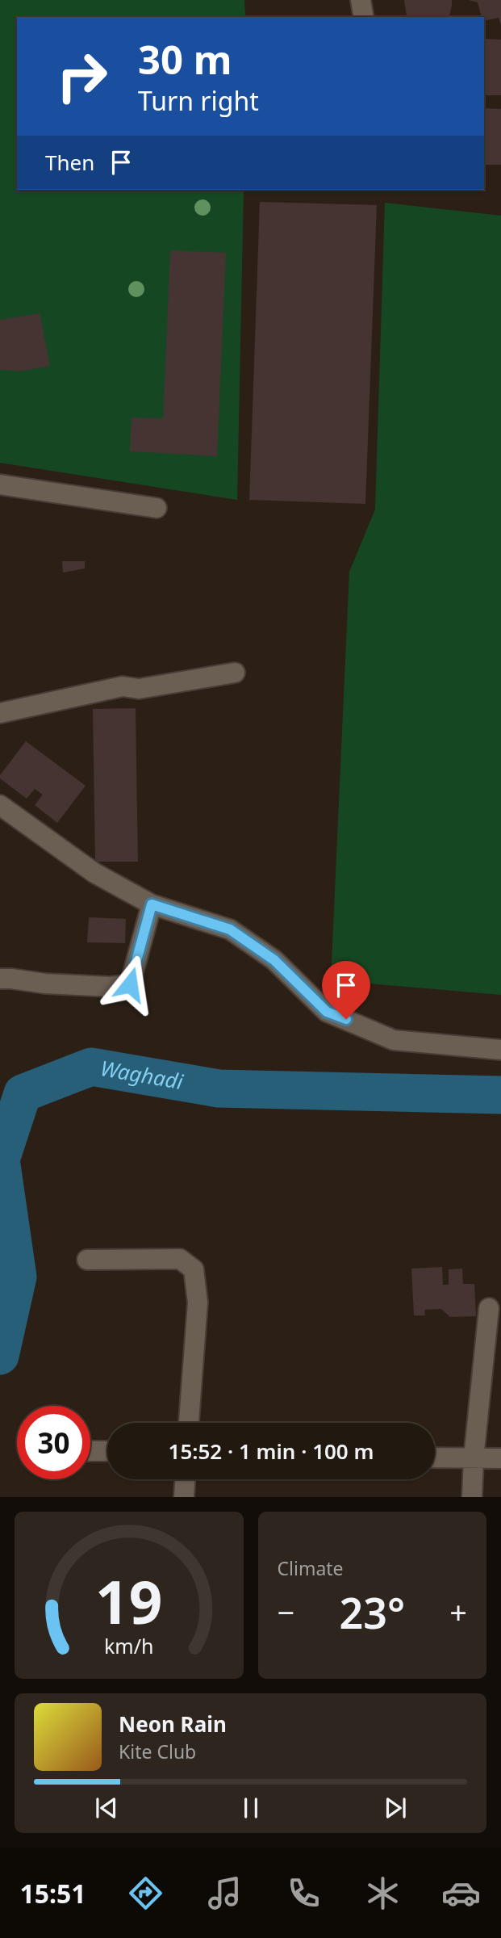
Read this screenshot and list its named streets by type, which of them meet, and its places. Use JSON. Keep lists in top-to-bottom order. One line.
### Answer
{"water":["Waghadi"],"page":{"turn":["30 m","Turn right"],"then":"Then","limit":"30","trip":"15:52 · 1 min · 100 m","tile":"Climate","heat":["−","23°","+"],"song":["Neon Rain","Kite Club"],"tabs":"15:51","gauge":["19","km/h"]}}
